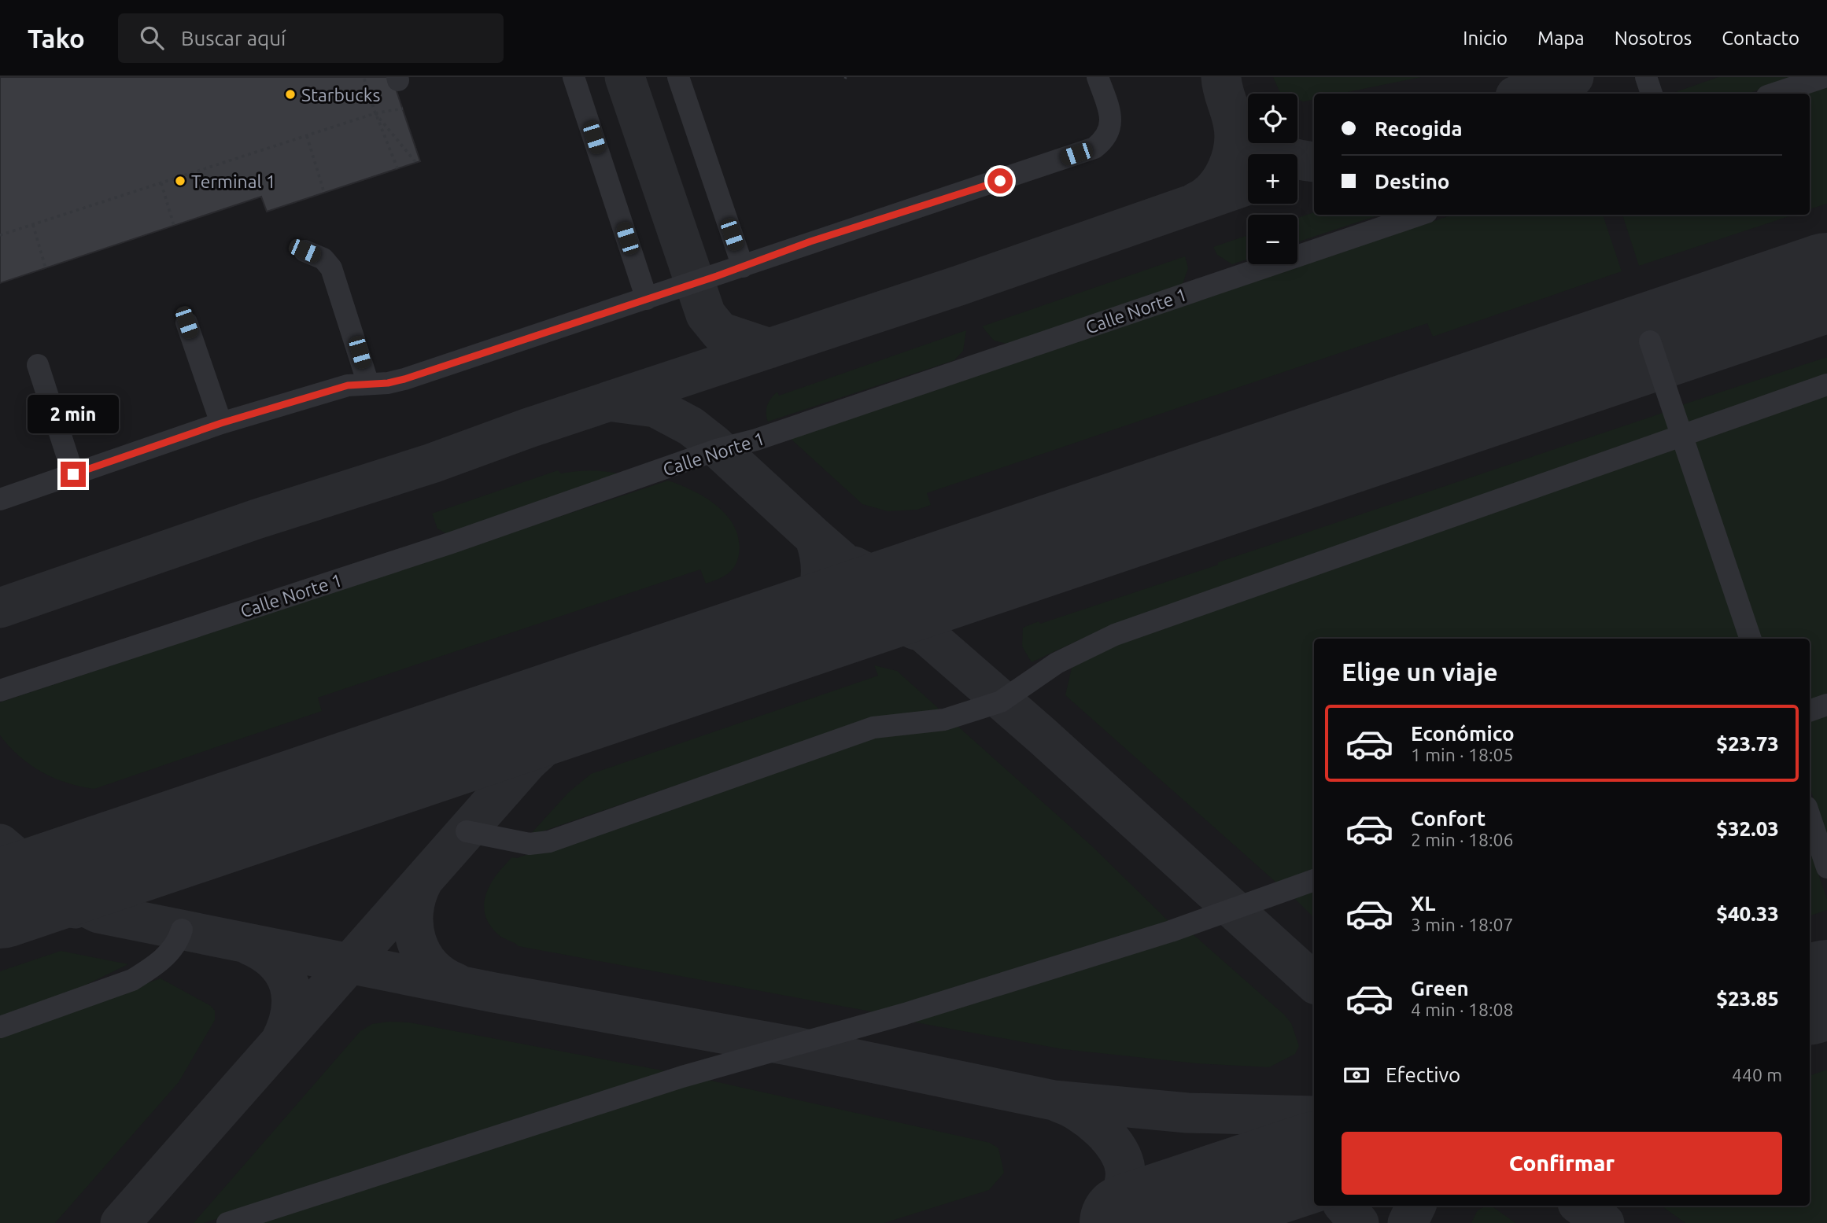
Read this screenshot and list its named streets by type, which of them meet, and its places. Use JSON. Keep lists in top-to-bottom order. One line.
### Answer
{"streets":{"lane":["Calle Norte 1"]},"places":["Starbucks","Terminal 1"],"page":{"header":"Tako","search":"Buscar aquí","nav":["Inicio","Mapa","Nosotros","Contacto"],"map_buttons":["+","−"],"banner":["Recogida","Destino"],"bubble":"2 min","heading":"Elige un viaje","list":[{"name":"Económico","note":"1 min · 18:05","value":"$23.73"},{"name":"Confort","note":"2 min · 18:06","value":"$32.03"},{"name":"XL","note":"3 min · 18:07","value":"$40.33"},{"name":"Green","note":"4 min · 18:08","value":"$23.85"}],"pay":["Efectivo","440 m"],"buttons":"Confirmar"}}
